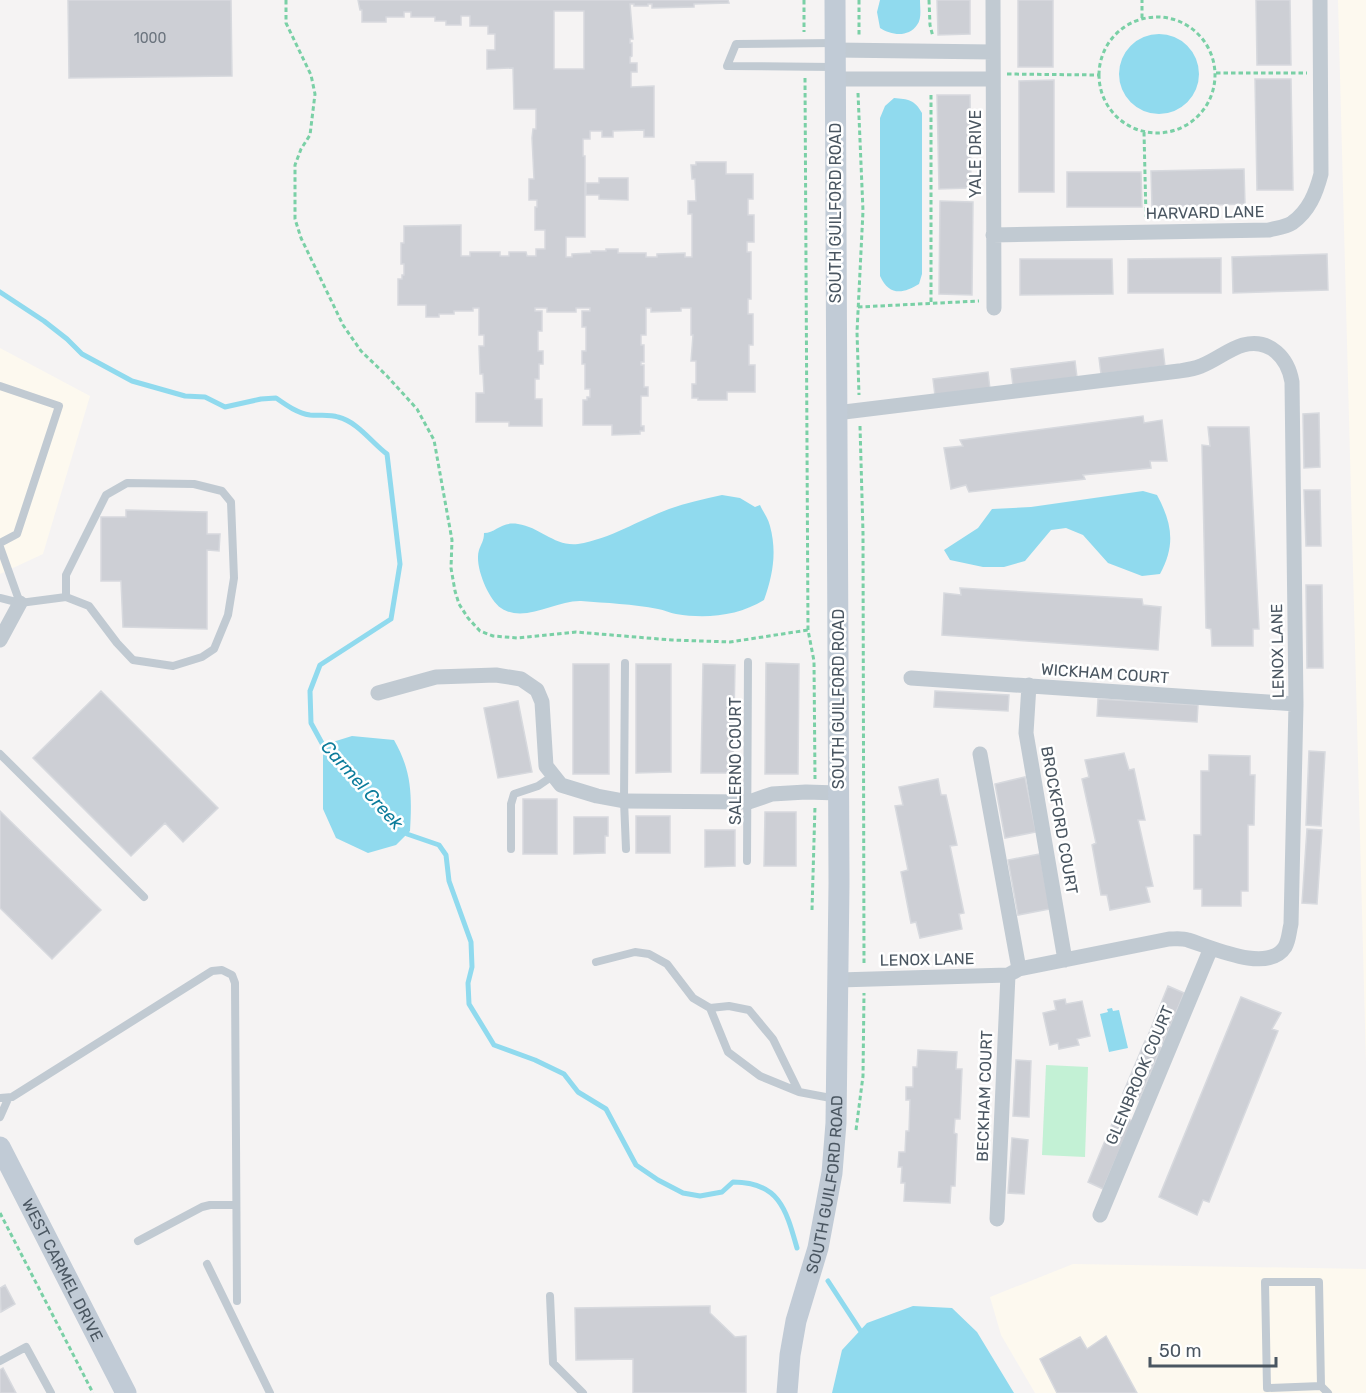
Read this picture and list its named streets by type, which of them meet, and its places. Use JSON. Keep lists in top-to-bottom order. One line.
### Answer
{"streets":{"main road":["SOUTH GUILFORD ROAD","WEST CARMEL DRIVE"],"street":["YALE DRIVE","HARVARD LANE","LENOX LANE","WICKHAM COURT","BROCKFORD COURT","GLENBROOK COURT","BECKHAM COURT"],"lane":["SALERNO COURT"]},"crossings":[["YALE DRIVE","HARVARD LANE"],["SOUTH GUILFORD ROAD","LENOX LANE"],["LENOX LANE","WICKHAM COURT"],["LENOX LANE","BROCKFORD COURT"],["LENOX LANE","GLENBROOK COURT"],["LENOX LANE","BECKHAM COURT"],["WICKHAM COURT","BROCKFORD COURT"]],"water":["Carmel Creek"],"house_numbers":["1000"],"scale_bar":"50 m"}
